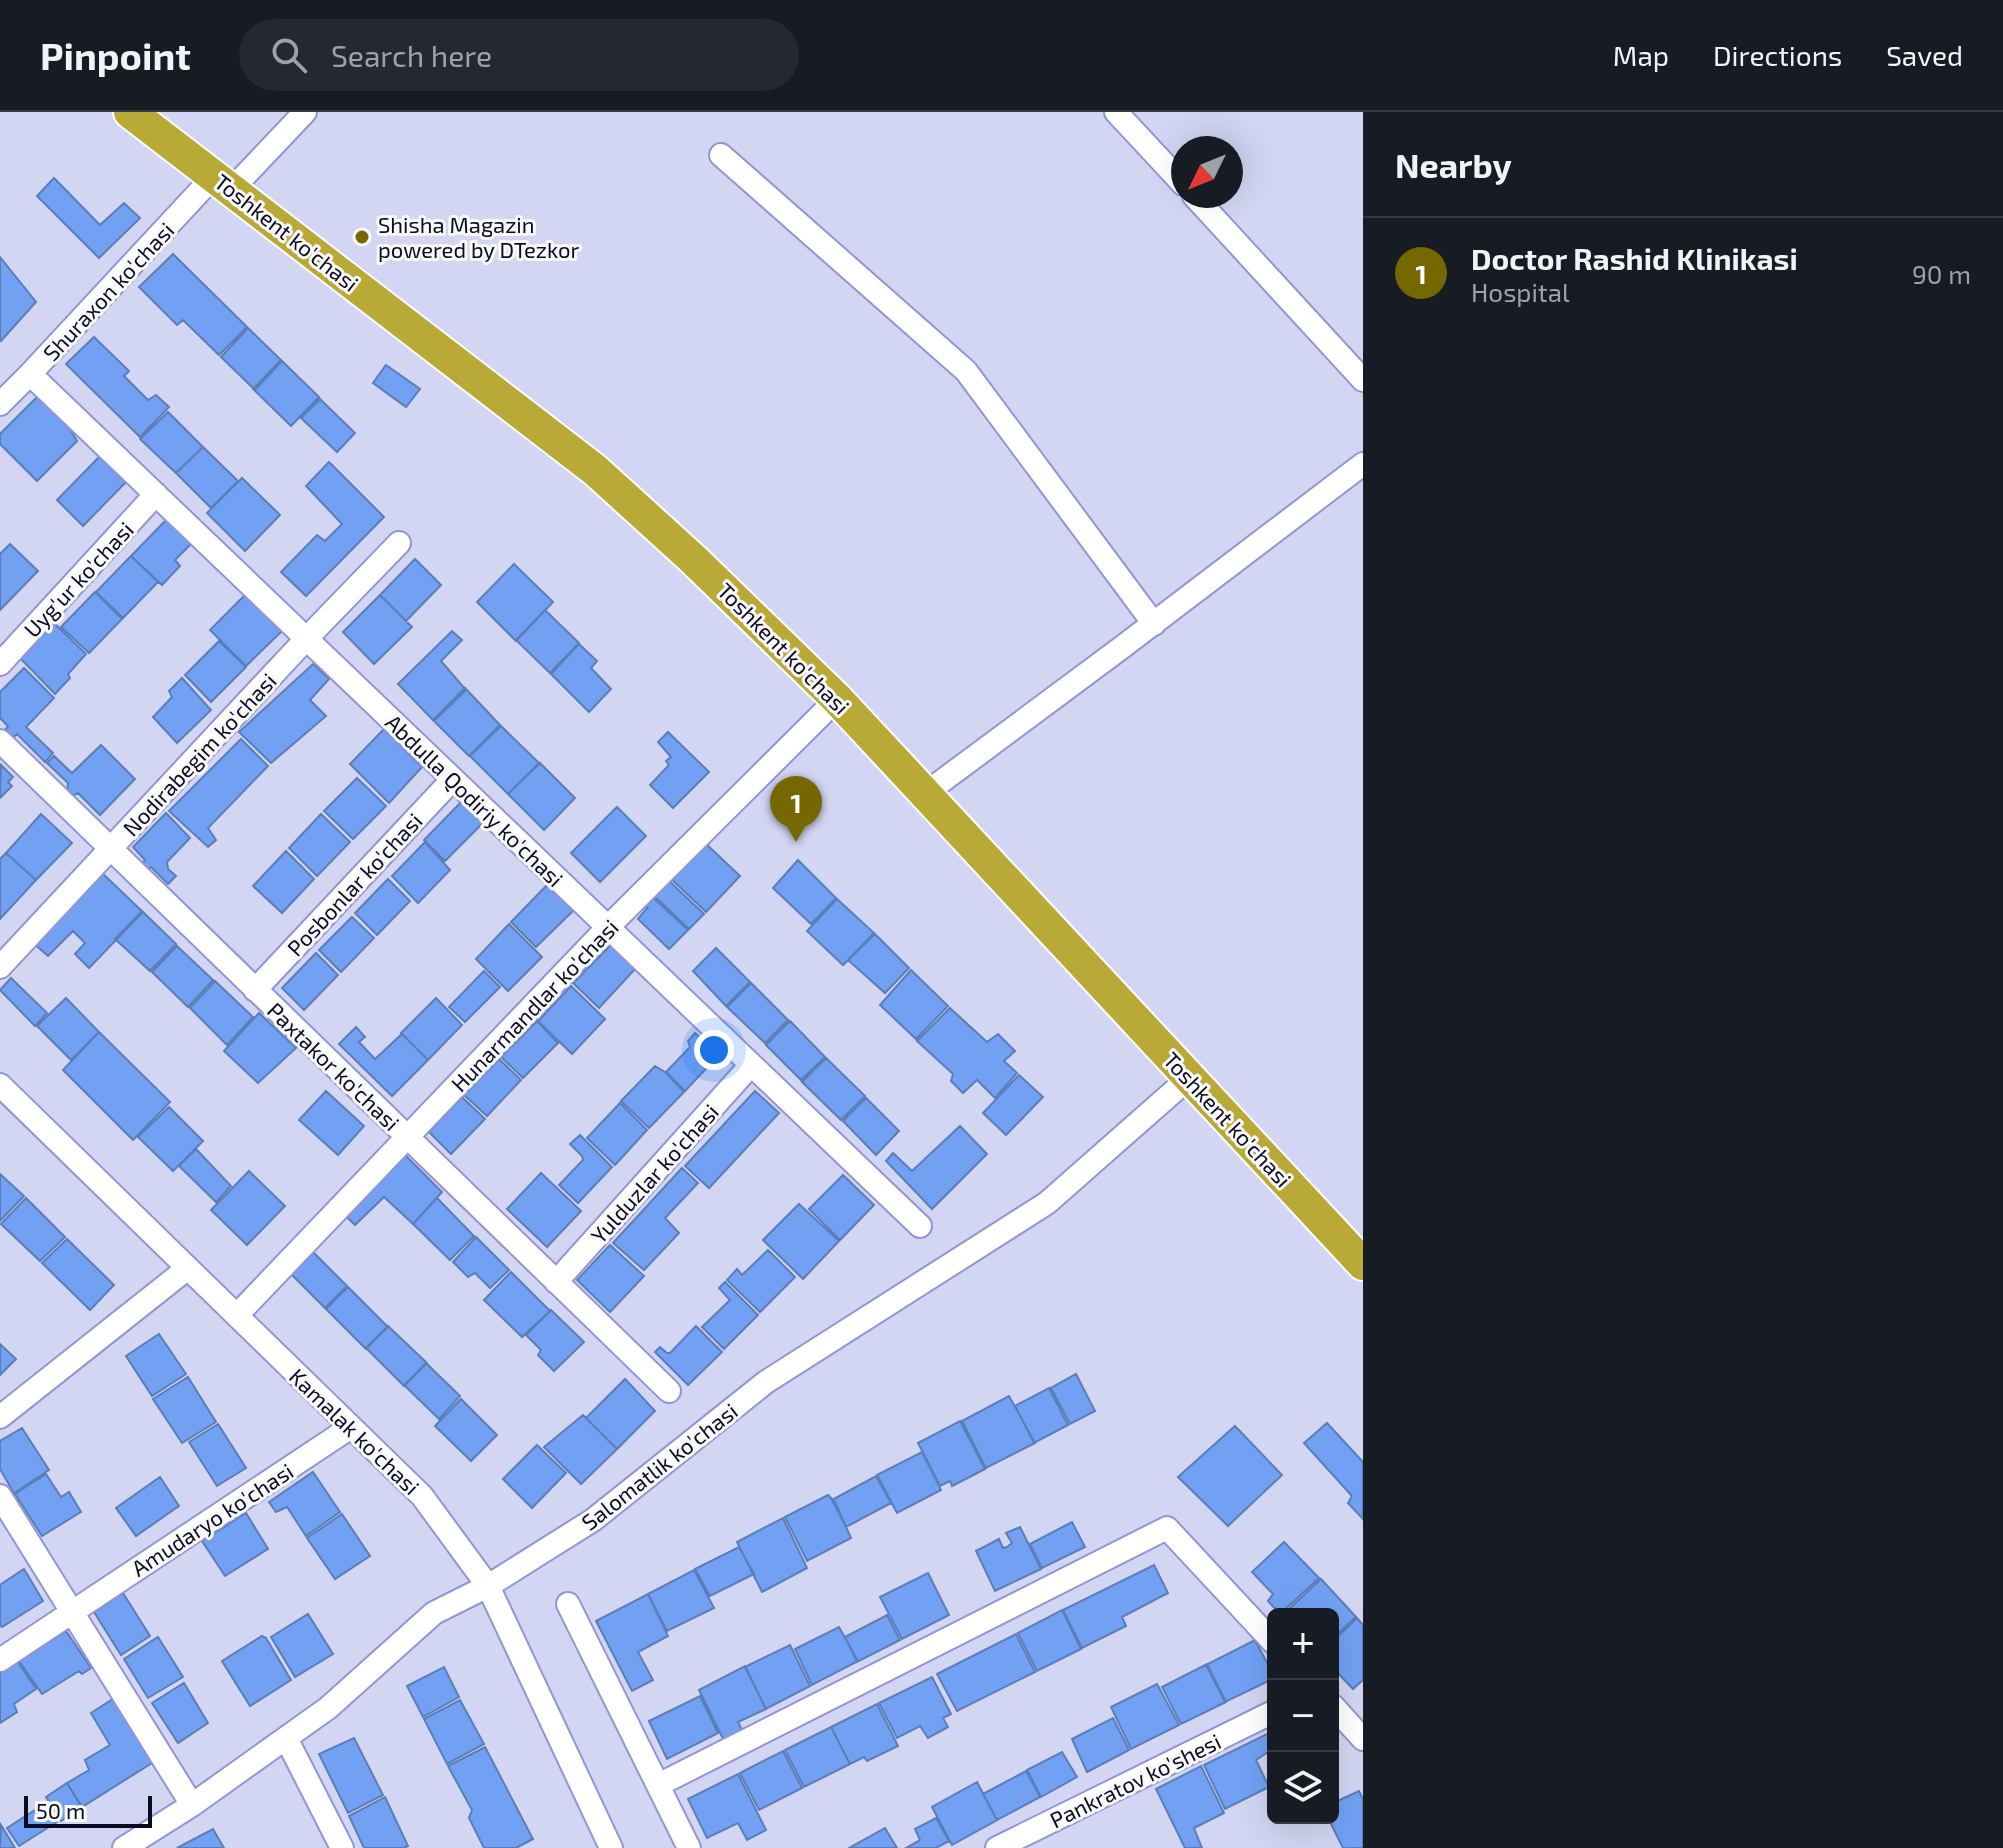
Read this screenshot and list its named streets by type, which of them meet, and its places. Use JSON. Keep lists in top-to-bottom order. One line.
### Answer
{"streets":{"highway":["Toshkent ko'chasi"],"street":["Shuraxon ko'chasi","Uyg'ur ko'chasi","Nodirabegim ko'chasi","Abdulla Qodiriy ko'chasi","Posbonlar ko'chasi","Hunarmandlar ko'chasi","Paxtakor ko'chasi","Yulduzlar ko'chasi","Kamalak ko'chasi","Salomatlik ko'chasi","Amudaryo ko'chasi","Pankratov ko'shesi"]},"crossings":[["Toshkent ko'chasi","Shuraxon ko'chasi"],["Toshkent ko'chasi","Hunarmandlar ko'chasi"],["Toshkent ko'chasi","Salomatlik ko'chasi"],["Shuraxon ko'chasi","Abdulla Qodiriy ko'chasi"],["Uyg'ur ko'chasi","Abdulla Qodiriy ko'chasi"],["Nodirabegim ko'chasi","Abdulla Qodiriy ko'chasi"],["Nodirabegim ko'chasi","Paxtakor ko'chasi"],["Abdulla Qodiriy ko'chasi","Posbonlar ko'chasi"],["Abdulla Qodiriy ko'chasi","Hunarmandlar ko'chasi"],["Abdulla Qodiriy ko'chasi","Yulduzlar ko'chasi"],["Posbonlar ko'chasi","Paxtakor ko'chasi"],["Hunarmandlar ko'chasi","Paxtakor ko'chasi"],["Hunarmandlar ko'chasi","Kamalak ko'chasi"],["Paxtakor ko'chasi","Yulduzlar ko'chasi"],["Kamalak ko'chasi","Salomatlik ko'chasi"],["Kamalak ko'chasi","Amudaryo ko'chasi"]],"places":["Shisha Magazin powered by DTezkor"],"scale_bar":"50 m","north":"bottom left","page":{"header":"Pinpoint","search":"Search here","nav":["Map","Directions","Saved"],"heading":"Nearby","list":[{"mark":"1","name":"Doctor Rashid Klinikasi","note":"Hospital","value":"90 m"}],"pins":"1","map_buttons":["+","−"],"scale":"50 m"}}
